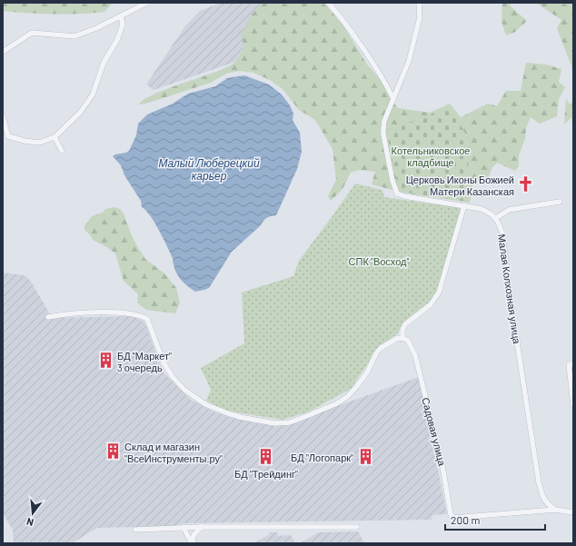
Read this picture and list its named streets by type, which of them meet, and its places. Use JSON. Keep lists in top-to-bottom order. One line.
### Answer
{"streets":{"street":["Малая Колхозная улица","Садовая улица"]},"crossings":[["Малая Колхозная улица","Садовая улица"]],"water":["Малый Люберецкий карьер"],"parks":["Котельниковское кладбище","СПК \"Восход\""],"places":{"church":["Церковь Иконы Божией Матери Казанская"],"building":["БД \"Маркет\" 3 очередь","Склад и магазин \"ВсеИнструменты.ру\"","БД \"Трейдинг\"","БД \"Логопарк\""]},"scale_bar":"200 m","north":"bottom"}
